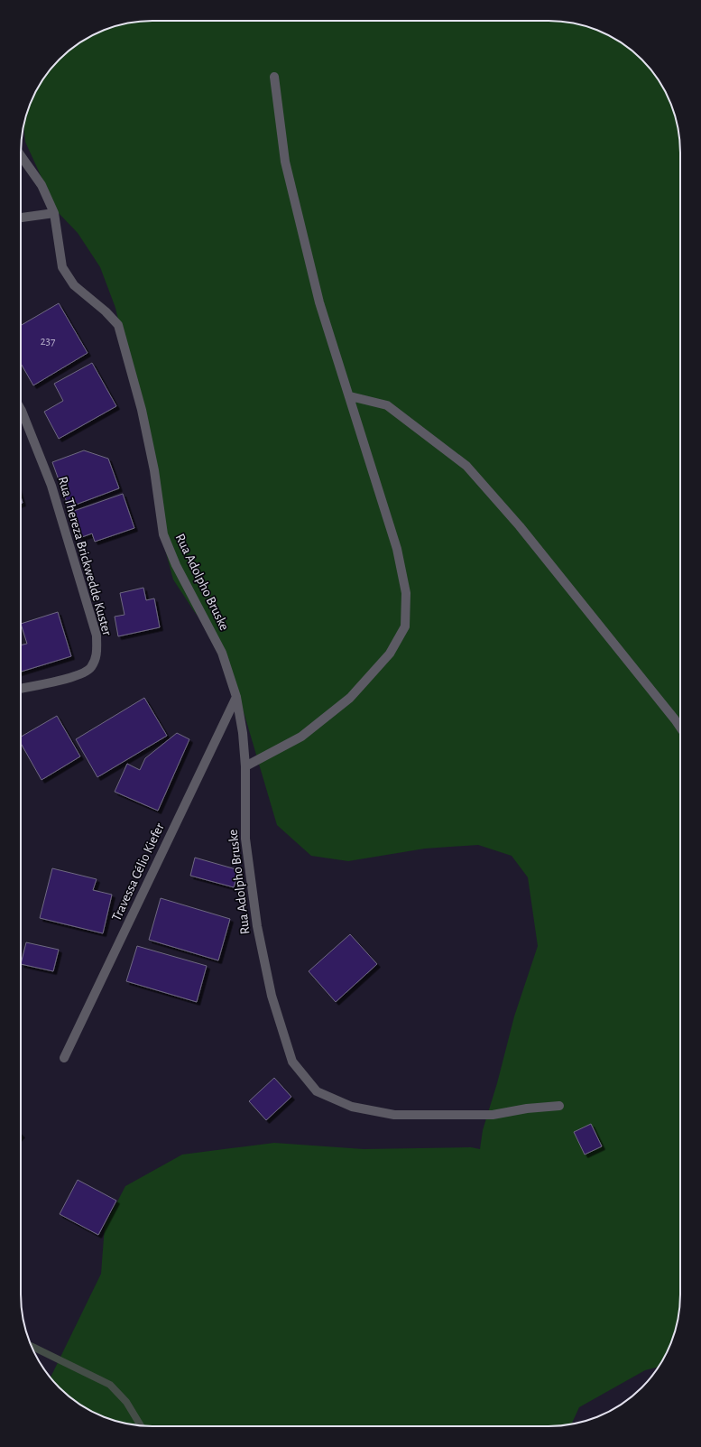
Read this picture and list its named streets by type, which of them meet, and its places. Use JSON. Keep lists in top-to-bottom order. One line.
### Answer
{"streets":{"street":["Rua Thereza Brickwedde Kuster","Rua Adolpho Bruske","Travessa Célio Kiefer"]},"crossings":[["Rua Adolpho Bruske","Travessa Célio Kiefer"]],"house_numbers":["237"]}
